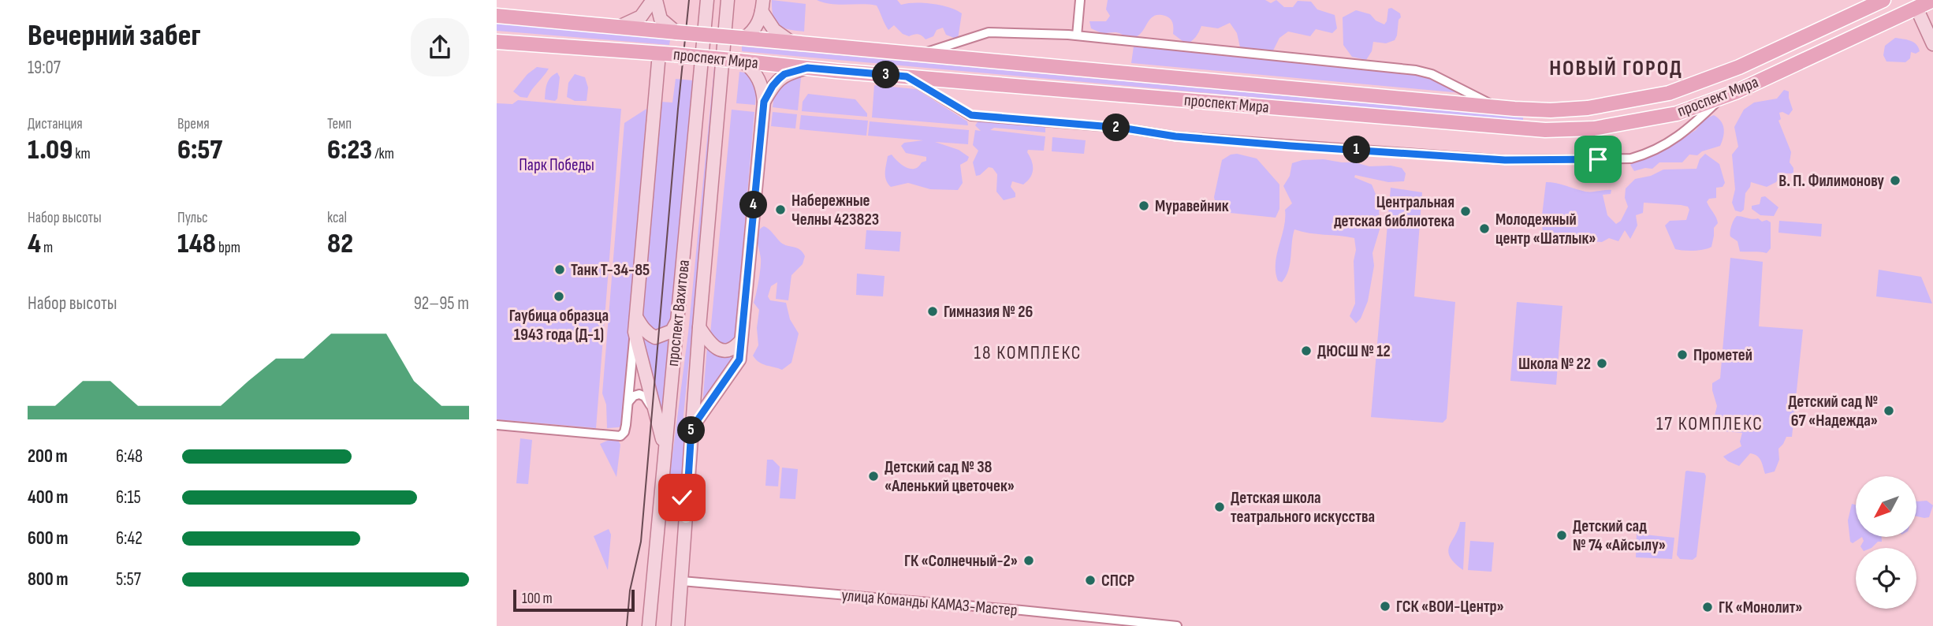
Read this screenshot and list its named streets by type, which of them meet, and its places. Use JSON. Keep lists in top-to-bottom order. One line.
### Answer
{"streets":{"main road":["проспект Мира","проспект Вахитова"],"street":["улица Команды КАМАЗ-Мастер"]},"crossings":[["проспект Вахитова","улица Команды КАМАЗ-Мастер"]],"districts":["НОВЫЙ ГОРОД","18 КОМПЛЕКС","17 КОМПЛЕКС"],"parks":["Парк Победы"],"places":["В. П. Филимонову","Муравейник","Набережные Челны 423823","Центральная детская библиотека","Молодежный центр «Шатлык»","Танк Т-34-85","Гаубица образца 1943 года (Д-1)","Гимназия № 26","ДЮСШ № 12","Прометей","Школа № 22","Детский сад № 67 «Надежда»","Детский сад № 38 «Аленький цветочек»","Детская школа театрального искусства","Детский сад № 74 «Айсылу»","ГК «Солнечный-2»","СПСР","ГСК «ВОИ-Центр»","ГК «Монолит»"],"scale_bar":"100 m","north":"bottom left","page":{"heading":["Вечерний забег","19:07"],"pins":["3","2","1","4","5"],"stats":[["Дистанция","1.09 km"],["Время","6:57"],["Темп","6:23 /km"],["Набор высоты","4 m"],["Пульс","148 bpm"],["kcal","82"]],"chart":["Набор высоты","92–95 m"],"list":[{"name":"200 m","note":"6:48"},{"name":"400 m","note":"6:15"},{"name":"600 m","note":"6:42"},{"name":"800 m","note":"5:57"}],"scale":"100 m"}}
